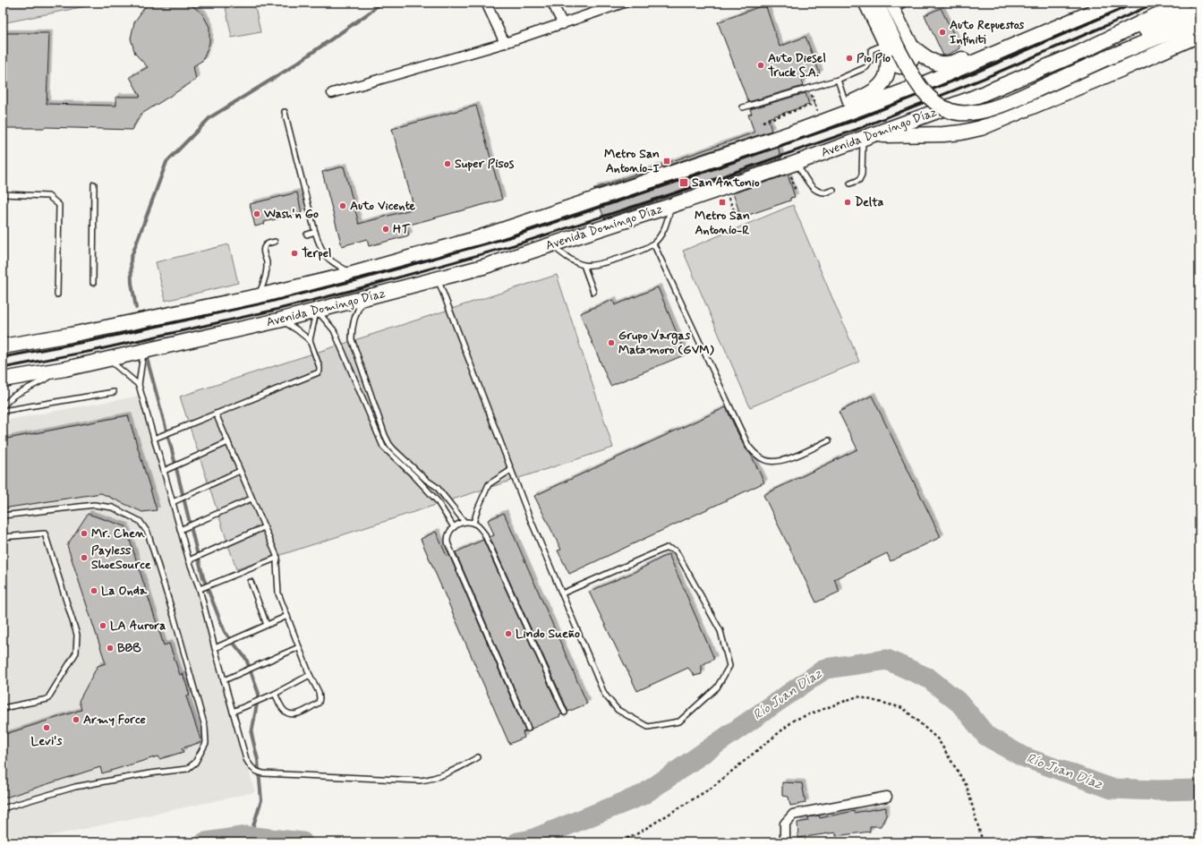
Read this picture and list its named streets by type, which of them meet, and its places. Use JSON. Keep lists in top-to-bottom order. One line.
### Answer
{"streets":{"main road":["Avenida Domingo Díaz"]},"water":["Río Juan Díaz"],"places":{"other":["Auto Repuestos Infiniti","Pio Pio","Auto Diesel Truck S.A.","Super Pisos","Delta","Auto Vicente","Wash'n Go","HT","Terpel","Grupo Vargas Matamoro (GVM)","Mr. Chen","Payless ShoeSource","La Onda","LA Aurora","Lindo Sueño","BBB","Army Force","Levi's"],"transit":["Metro San Antonio-I","San Antonio","Metro San Antonio-R"]}}
